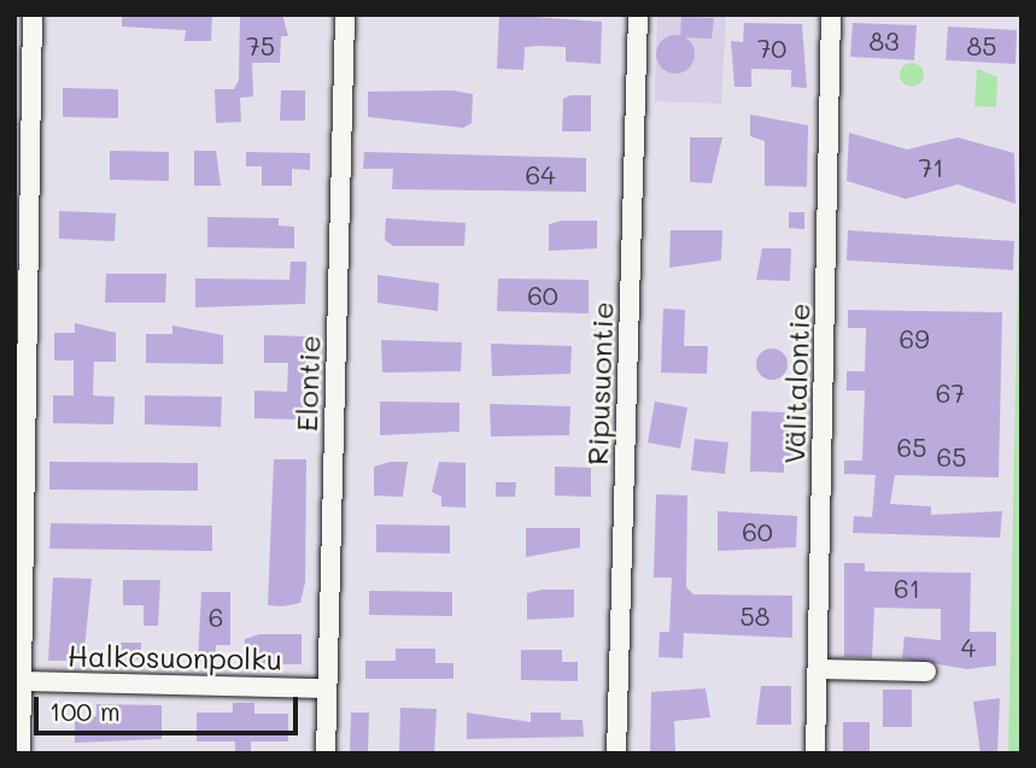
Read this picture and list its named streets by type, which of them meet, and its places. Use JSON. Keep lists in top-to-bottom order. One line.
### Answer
{"streets":{"street":["Elontie","Ripusuontie","Välitalontie","Halkosuonpolku"]},"crossings":[["Elontie","Halkosuonpolku"]],"house_numbers":["83","75","85","70","71","64","60","69","67","65","65","60","61","58","6","4"],"scale_bar":"100 m"}
